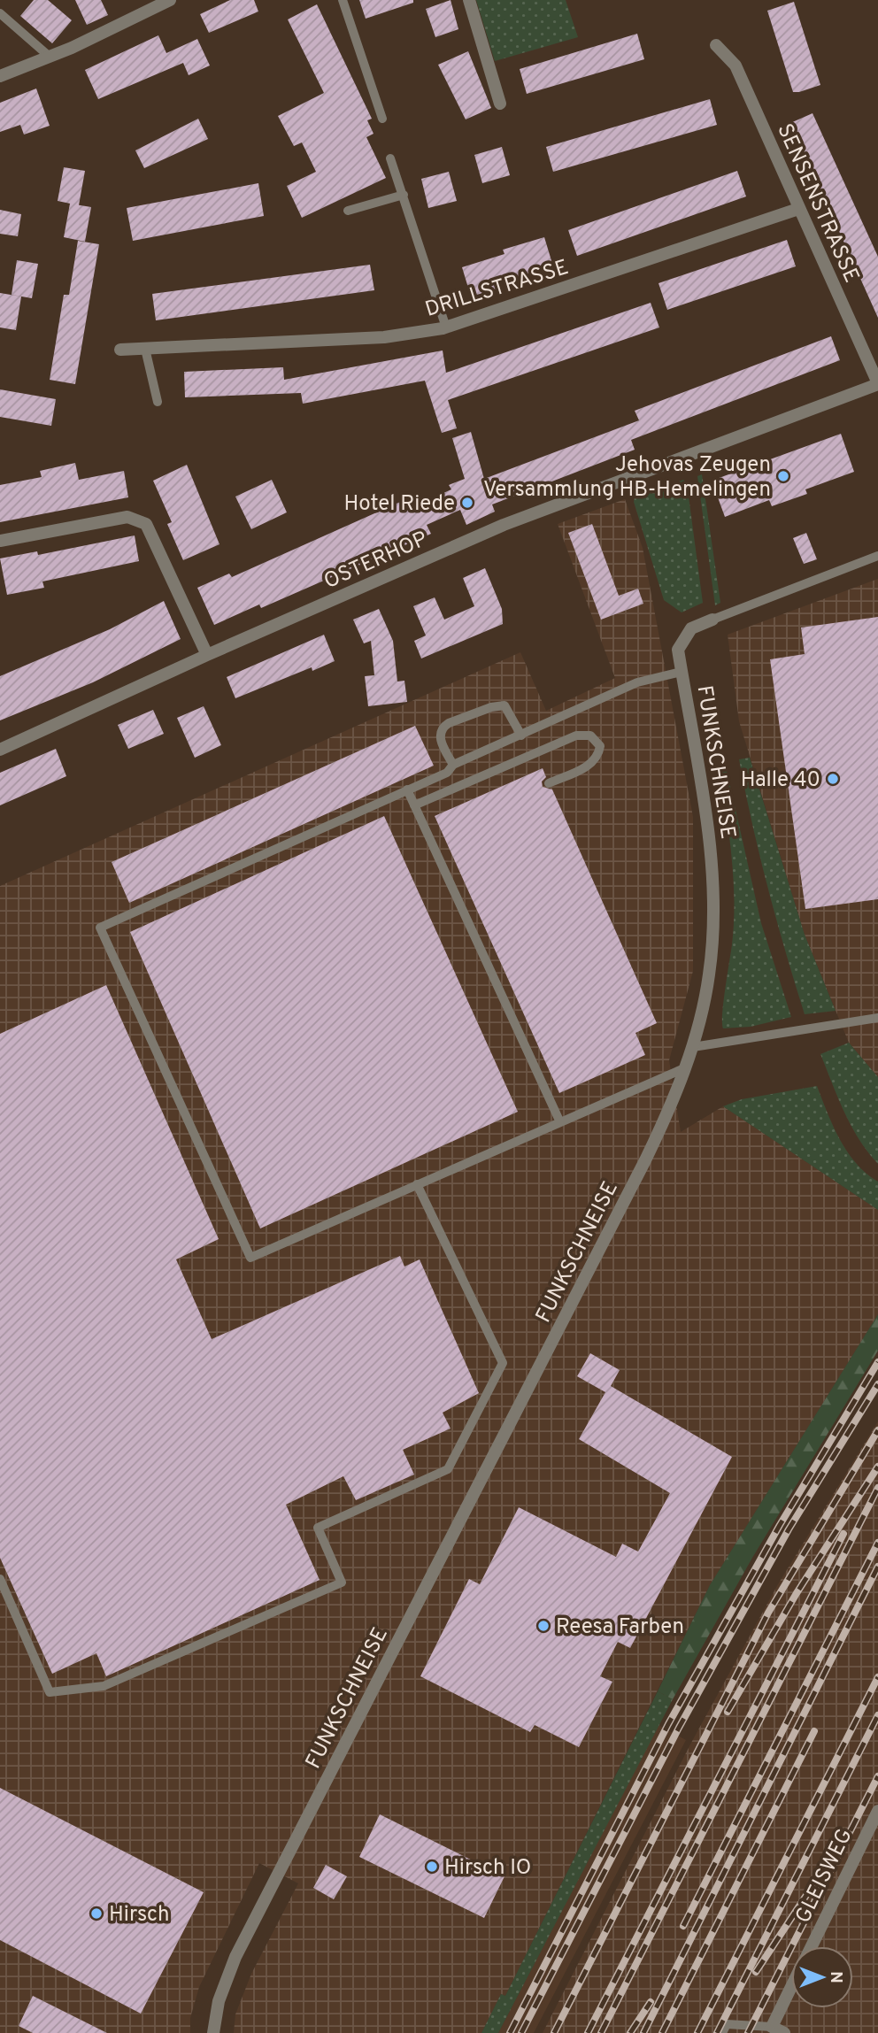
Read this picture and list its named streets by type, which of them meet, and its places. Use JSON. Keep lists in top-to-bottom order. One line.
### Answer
{"streets":{"street":["SENSENSTRASSE","DRILLSTRASSE","OSTERHOP","FUNKSCHNEISE","GLEISWEG"]},"crossings":[["SENSENSTRASSE","DRILLSTRASSE"],["SENSENSTRASSE","OSTERHOP"]],"places":["Jehovas Zeugen Versammlung HB-Hemelingen","Hotel Riede","Halle 40","Reesa Farben","Hirsch IO","Hirsch"],"north":"right"}
